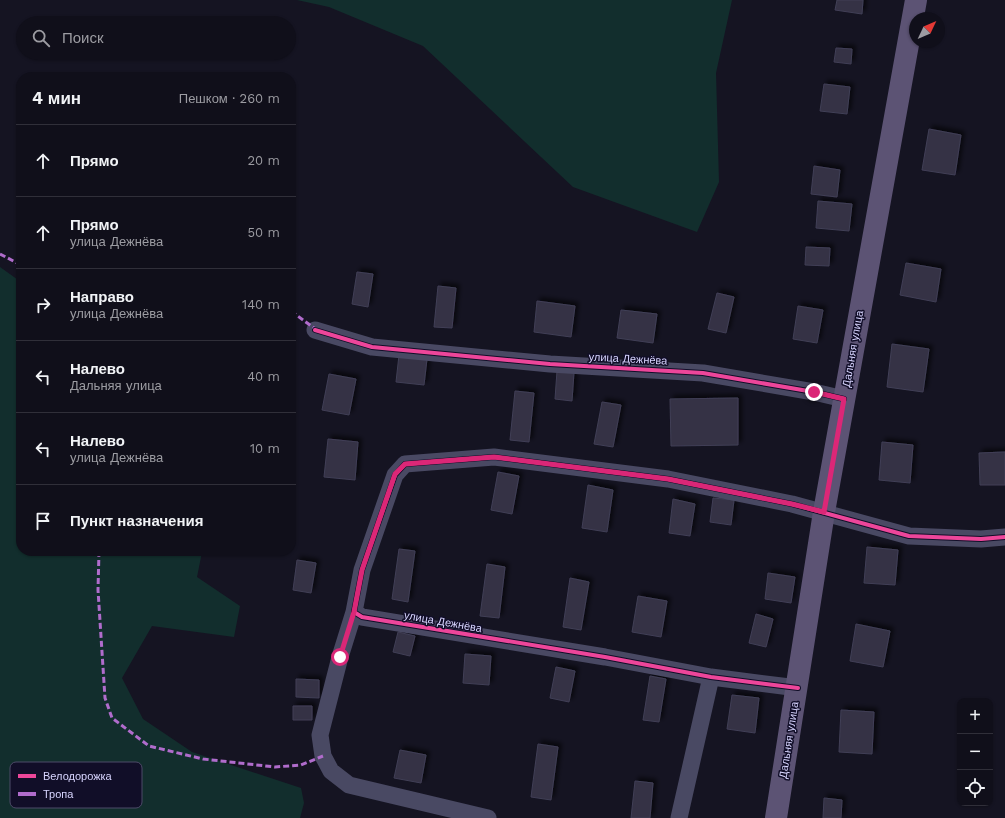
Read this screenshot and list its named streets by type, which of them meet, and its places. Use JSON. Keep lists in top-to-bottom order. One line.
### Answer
{"streets":{"main road":["Дальняя улица"],"street":["улица Дежнёва"]},"crossings":[["Дальняя улица","улица Дежнёва"]],"legend":["Велодорожка","Тропа"],"north":"top right","page":{"search":"Поиск","heading":["4 мин","Пешком · 260 m"],"list":[["Прямо","20 m"],["Прямо","улица Дежнёва","50 m"],["Направо","улица Дежнёва","140 m"],["Налево","Дальняя улица","40 m"],["Налево","улица Дежнёва","10 m"],"Пункт назначения"],"map_buttons":["+","−"]}}
